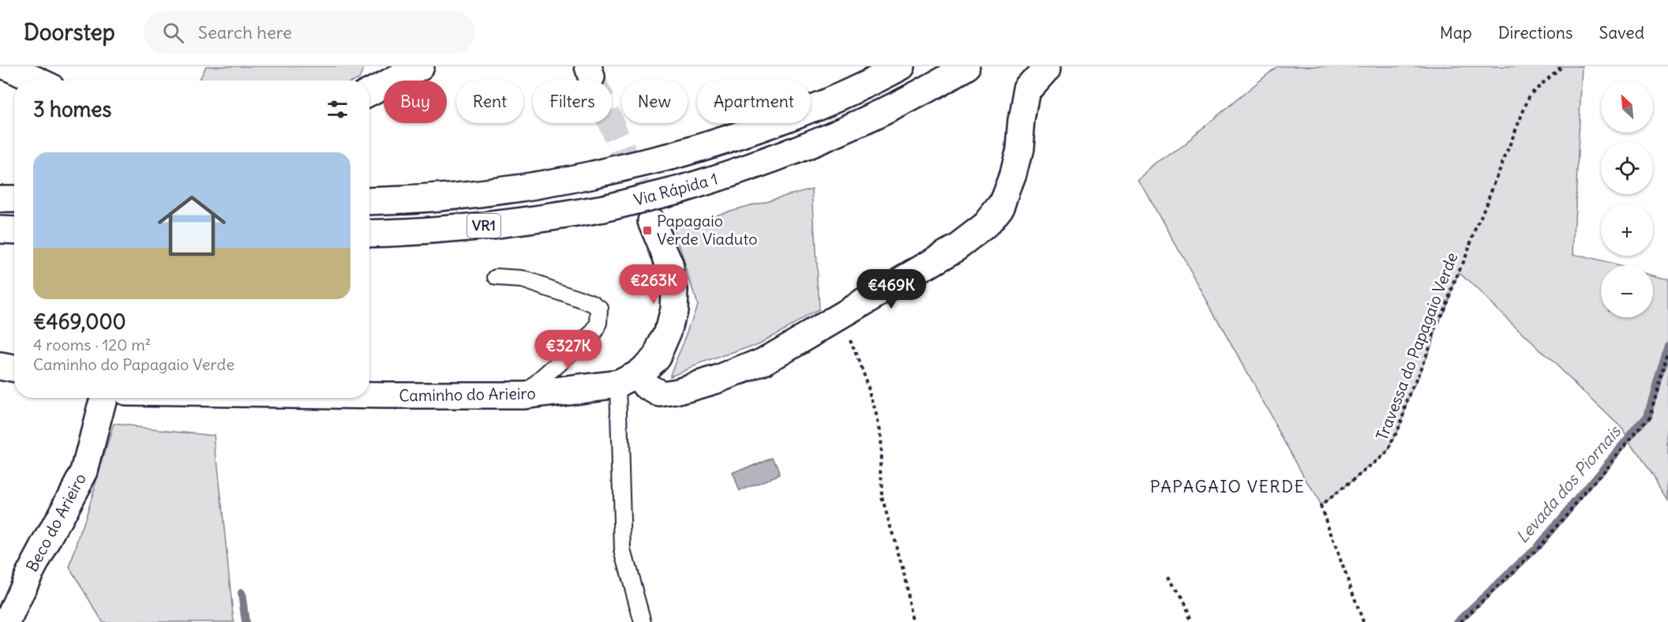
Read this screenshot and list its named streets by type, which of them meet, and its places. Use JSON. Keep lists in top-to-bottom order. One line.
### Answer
{"streets":{"main road":["Via Rápida 1","VR1","Caminho do Arieiro","Beco do Arieiro"],"path":["Travessa do Papagaio Verde"]},"districts":["PAPAGAIO VERDE"],"water":["Levada dos Piornais"],"places":{"transit":["Papagaio Verde Viaduto"]},"north":"top left","page":{"header":"Doorstep","search":"Search here","nav":["Map","Directions","Saved"],"map_buttons":["+","−"],"chip":["Buy","Rent","Filters","New","Apartment"],"heading":"3 homes","list":[{"name":"€469,000","note":"4 rooms · 120 m² · Caminho do Papagaio Verde"}],"price":["€263K","€469K","€327K"]}}
